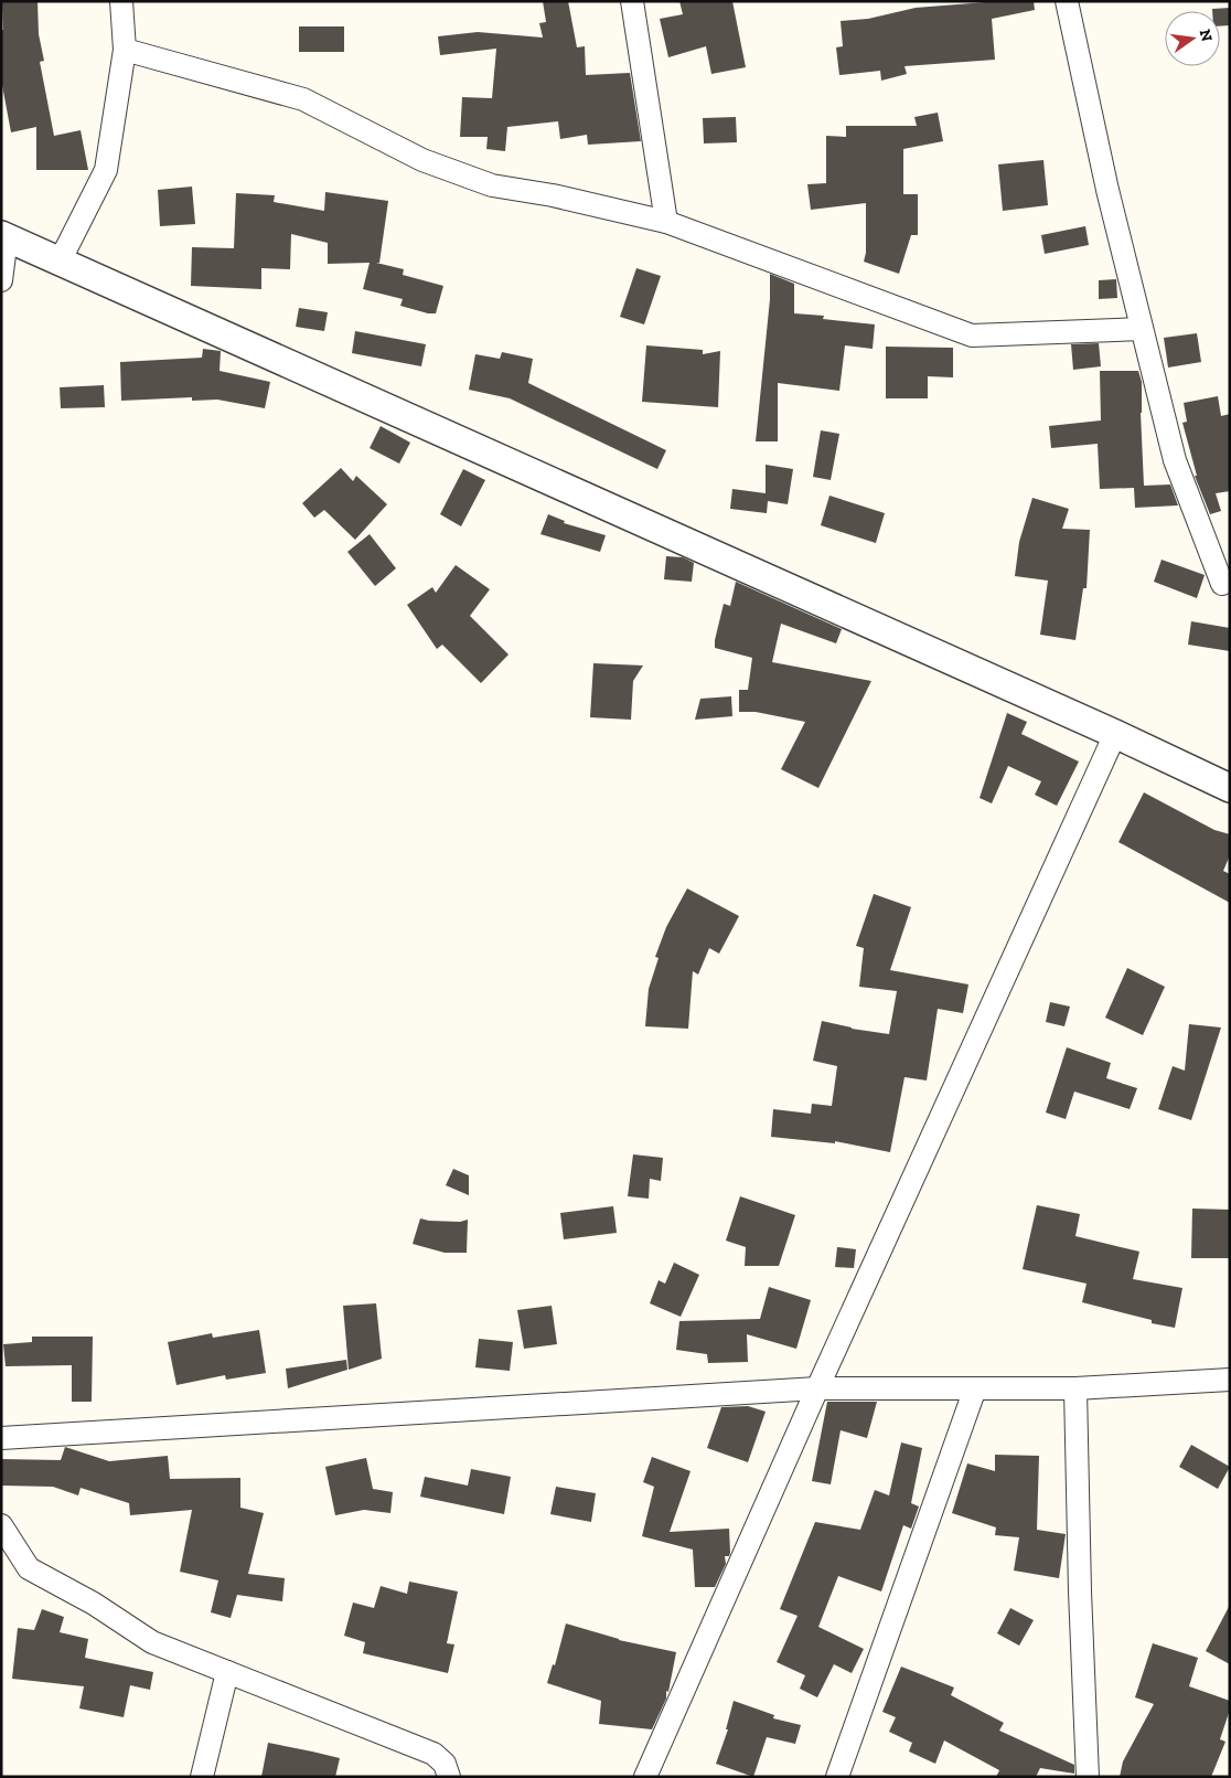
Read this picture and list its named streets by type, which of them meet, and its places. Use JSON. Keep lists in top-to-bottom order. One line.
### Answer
{"north":"right"}
